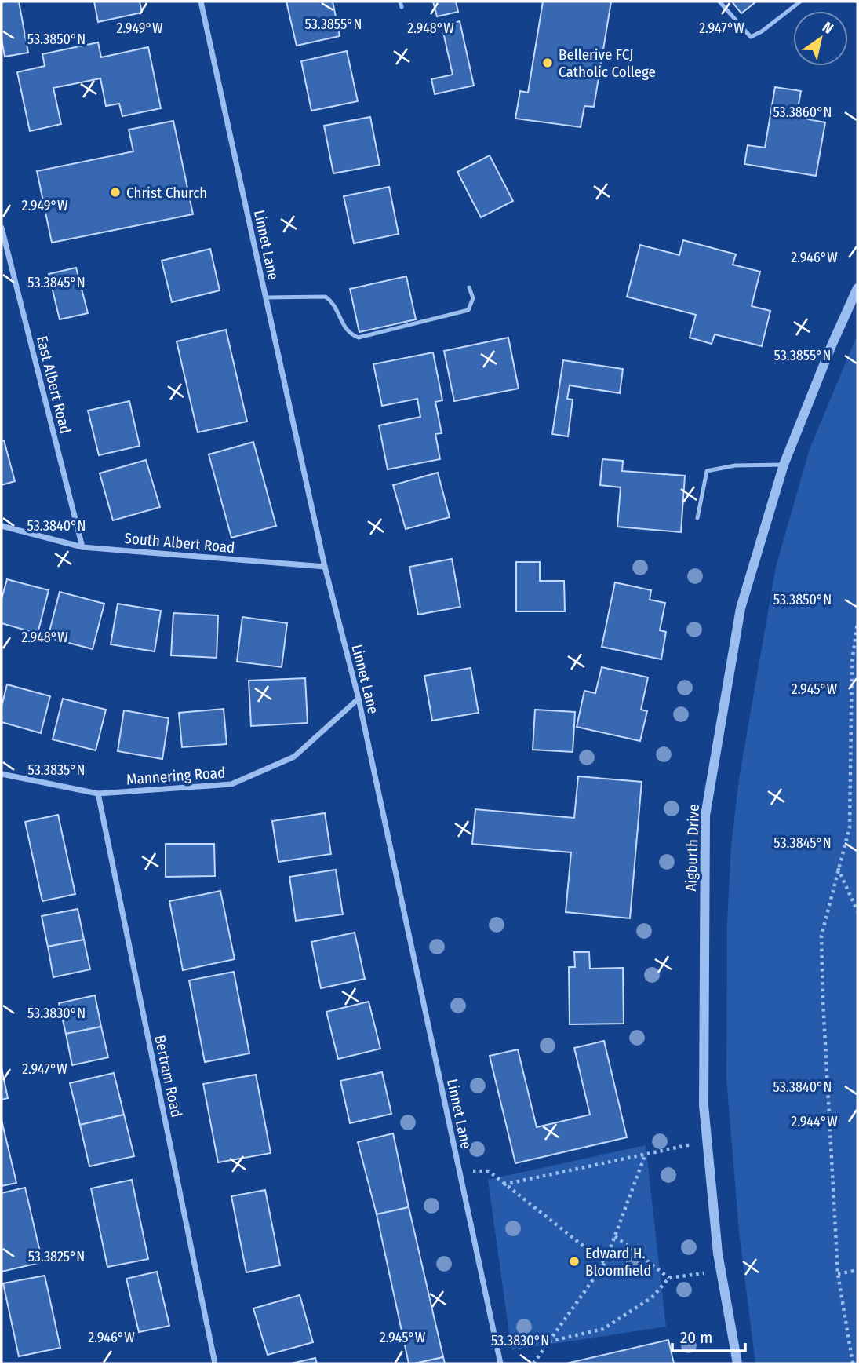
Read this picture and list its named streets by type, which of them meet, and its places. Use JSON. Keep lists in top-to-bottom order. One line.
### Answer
{"streets":{"street":["Linnet Lane","East Albert Road","South Albert Road","Mannering Road","Aigburth Drive","Bertram Road"]},"crossings":[["Linnet Lane","South Albert Road"],["Linnet Lane","Mannering Road"],["East Albert Road","South Albert Road"],["Mannering Road","Bertram Road"]],"places":["Bellerive FCJ Catholic College","Christ Church","Edward H. Bloomfield"],"scale_bar":"20 m","north":"top right","coordinates":["53.3855°N","2.949°W","2.947°W","2.948°W","53.3850°N","53.3860°N","2.946°W","53.3845°N","53.3840°N","2.945°W","53.3835°N","53.3830°N","2.944°W","53.3825°N"]}
